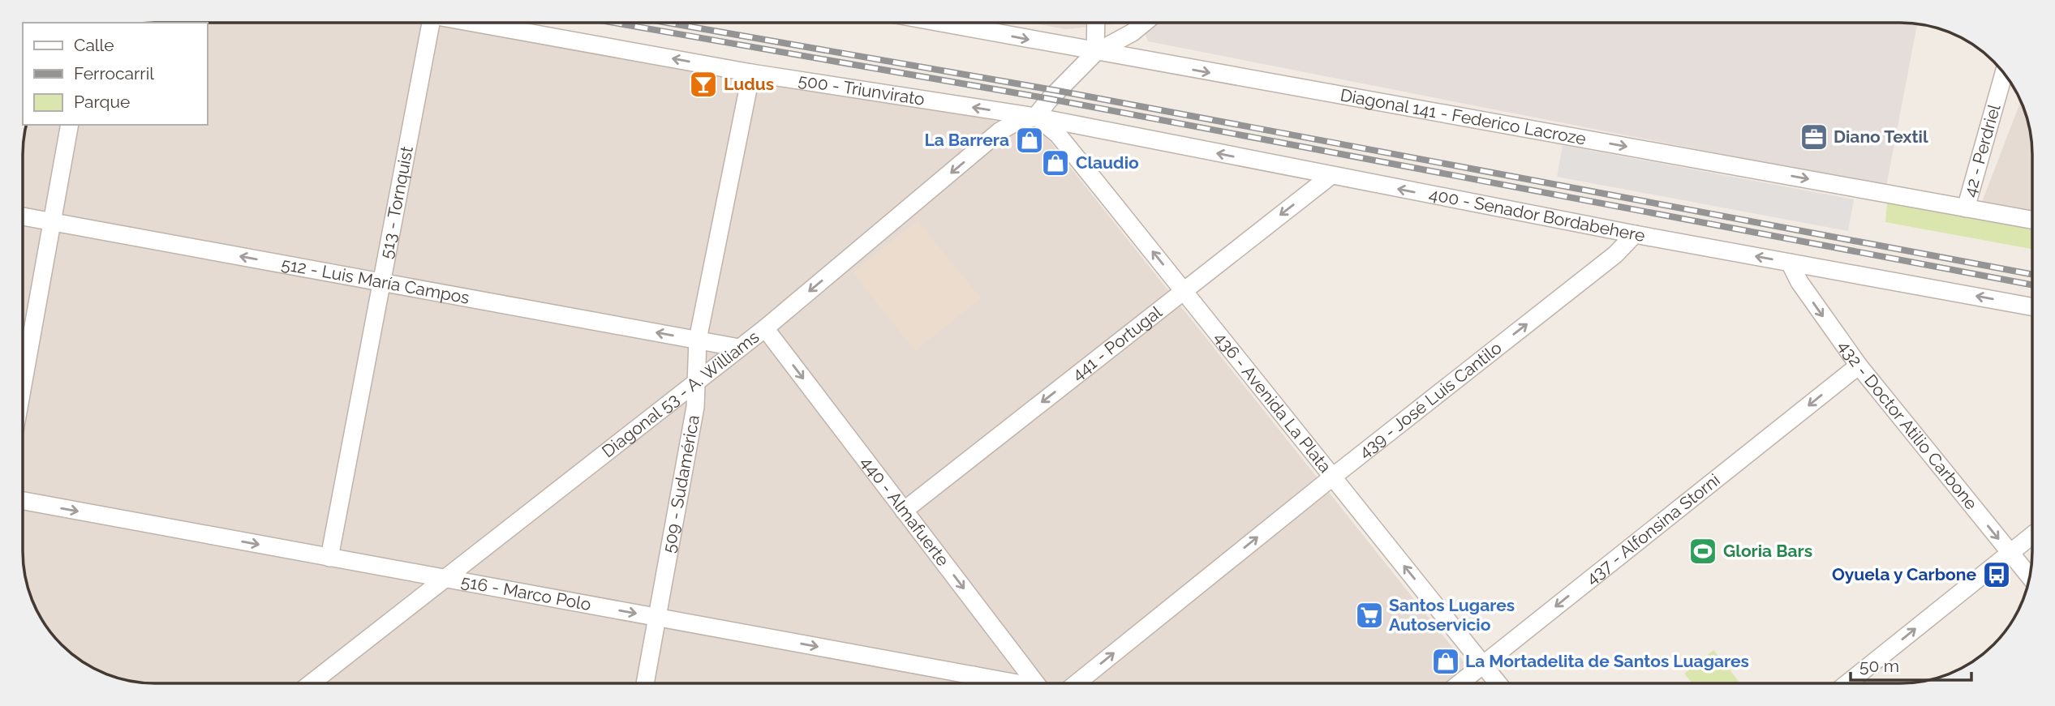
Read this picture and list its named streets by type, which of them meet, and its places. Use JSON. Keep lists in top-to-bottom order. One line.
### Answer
{"streets":{"street":["500 - Triunvirato","Diagonal 141 - Federico Lacroze","42 - Perdriel","513 - Tornquist","400 - Senador Bordabehere","512 - Luis María Campos","441 - Portugal","Diagonal 53 - A. Williams","439 - José Luis Cantilo","436 - Avenida La Plata","432 - Doctor Atilio Carbone","509 - Sudamérica","440 - Almafuerte","437 - Alfonsina Storni","516 - Marco Polo"]},"crossings":[["500 - Triunvirato","400 - Senador Bordabehere"],["500 - Triunvirato","Diagonal 53 - A. Williams"],["500 - Triunvirato","436 - Avenida La Plata"],["500 - Triunvirato","509 - Sudamérica"],["Diagonal 141 - Federico Lacroze","42 - Perdriel"],["513 - Tornquist","512 - Luis María Campos"],["513 - Tornquist","516 - Marco Polo"],["400 - Senador Bordabehere","441 - Portugal"],["400 - Senador Bordabehere","Diagonal 53 - A. Williams"],["400 - Senador Bordabehere","439 - José Luis Cantilo"],["400 - Senador Bordabehere","436 - Avenida La Plata"],["400 - Senador Bordabehere","432 - Doctor Atilio Carbone"],["512 - Luis María Campos","Diagonal 53 - A. Williams"],["512 - Luis María Campos","509 - Sudamérica"],["441 - Portugal","436 - Avenida La Plata"],["441 - Portugal","440 - Almafuerte"],["Diagonal 53 - A. Williams","436 - Avenida La Plata"],["Diagonal 53 - A. Williams","509 - Sudamérica"],["Diagonal 53 - A. Williams","440 - Almafuerte"],["Diagonal 53 - A. Williams","516 - Marco Polo"],["439 - José Luis Cantilo","436 - Avenida La Plata"],["436 - Avenida La Plata","437 - Alfonsina Storni"],["432 - Doctor Atilio Carbone","437 - Alfonsina Storni"],["509 - Sudamérica","516 - Marco Polo"]],"one_way":["500 - Triunvirato","Diagonal 141 - Federico Lacroze","400 - Senador Bordabehere","512 - Luis María Campos","441 - Portugal","Diagonal 53 - A. Williams","439 - José Luis Cantilo","436 - Avenida La Plata","432 - Doctor Atilio Carbone","440 - Almafuerte","437 - Alfonsina Storni","516 - Marco Polo"],"places":{"bar":["Ludus"],"office":["Diano Textil"],"shop":["La Barrera","Claudio","La Mortadelita de Santos Luagares"],"sports":["Gloria Bars"],"bus stop":["Oyuela y Carbone"],"supermarket":["Santos Lugares Autoservicio"]},"legend":["Calle","Ferrocarril","Parque"],"scale_bar":"50 m"}
